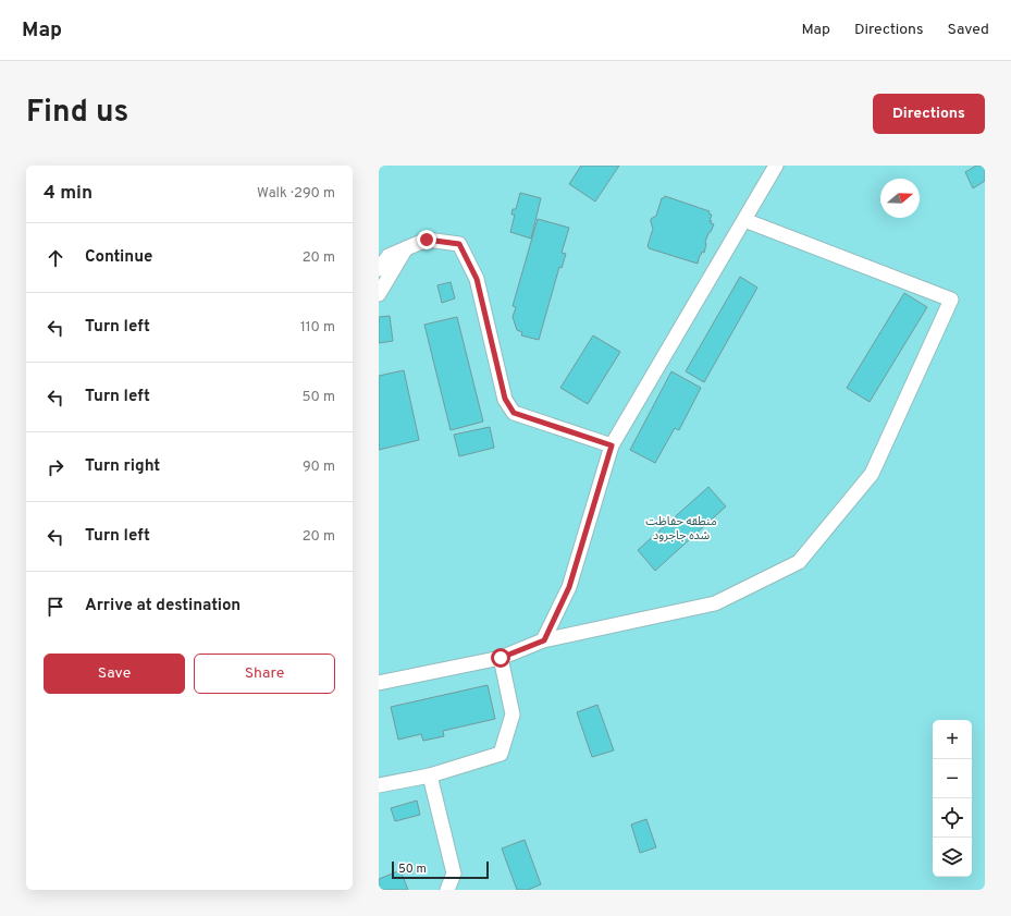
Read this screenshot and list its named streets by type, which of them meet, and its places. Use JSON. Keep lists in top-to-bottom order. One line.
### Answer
{"parks":["منطقه حفاظت شده جاجرود"],"scale_bar":"50 m","north":"right","page":{"header":"Map","nav":["Map","Directions","Saved"],"title":"Find us","buttons":["Directions",["Save","Share"]],"heading":["4 min","Walk · 290 m"],"list":[["Continue","20 m"],["Turn left","110 m"],["Turn left","50 m"],["Turn right","90 m"],["Turn left","20 m"],"Arrive at destination"],"map_buttons":["+","−"],"scale":"50 m"}}
